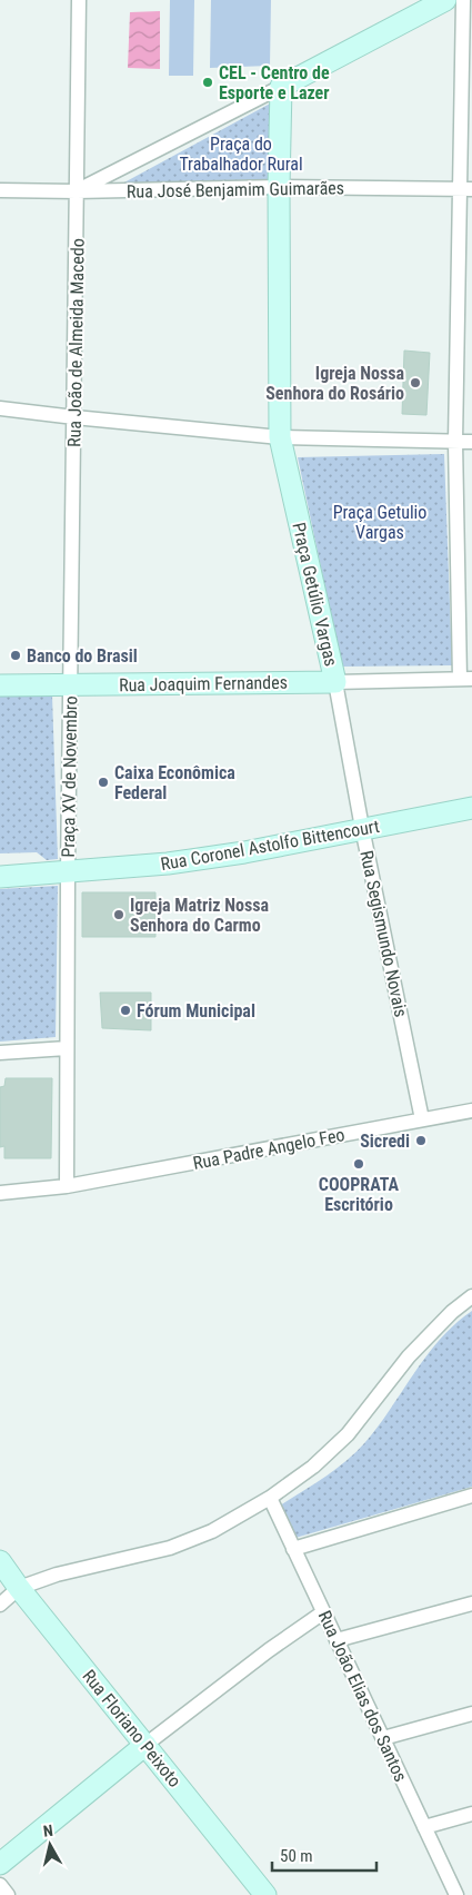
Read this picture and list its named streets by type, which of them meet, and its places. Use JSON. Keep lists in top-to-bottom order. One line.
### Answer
{"streets":{"street":["Rua José Benjamim Guimarães","Rua João de Almeida Macedo","Praça Getúlio Vargas","Rua Joaquim Fernandes","Praça XV de Novembro","Rua Coronel Astolfo Bittencourt","Rua Segismundo Novais","Rua Padre Angelo Feo","Rua João Elias dos Santos","Rua Floriano Peixoto"]},"crossings":[["Rua José Benjamim Guimarães","Rua João de Almeida Macedo"],["Rua José Benjamim Guimarães","Praça Getúlio Vargas"],["Rua João de Almeida Macedo","Rua Joaquim Fernandes"],["Rua João de Almeida Macedo","Praça XV de Novembro"],["Praça Getúlio Vargas","Rua Joaquim Fernandes"],["Praça Getúlio Vargas","Rua Segismundo Novais"],["Rua Joaquim Fernandes","Praça XV de Novembro"],["Rua Joaquim Fernandes","Rua Segismundo Novais"],["Praça XV de Novembro","Rua Coronel Astolfo Bittencourt"],["Praça XV de Novembro","Rua Padre Angelo Feo"],["Rua Coronel Astolfo Bittencourt","Rua Segismundo Novais"],["Rua Segismundo Novais","Rua Padre Angelo Feo"]],"parks":["Praça do Trabalhador Rural","Praça Getulio Vargas"],"places":["CEL - Centro de Esporte e Lazer","Igreja Nossa Senhora do Rosário","Banco do Brasil","Caixa Econômica Federal","Igreja Matriz Nossa Senhora do Carmo","Fórum Municipal","Sicredi","COOPRATA Escritório"],"scale_bar":"50 m","north":"top"}
